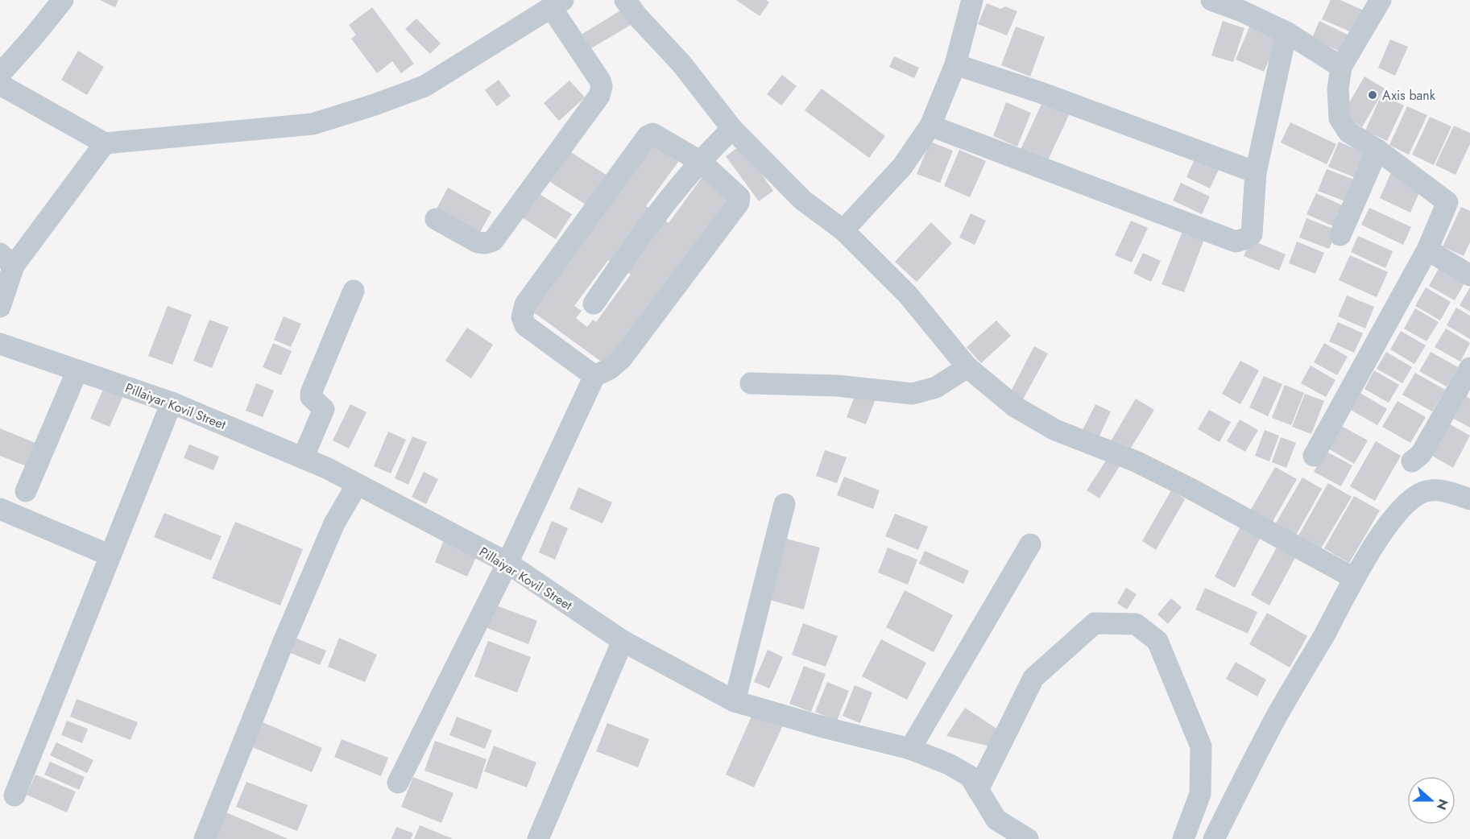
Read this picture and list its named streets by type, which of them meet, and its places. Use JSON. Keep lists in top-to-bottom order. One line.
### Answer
{"streets":{"street":["Pillaiyar Kovil Street"]},"places":["Axis bank"],"north":"right"}
